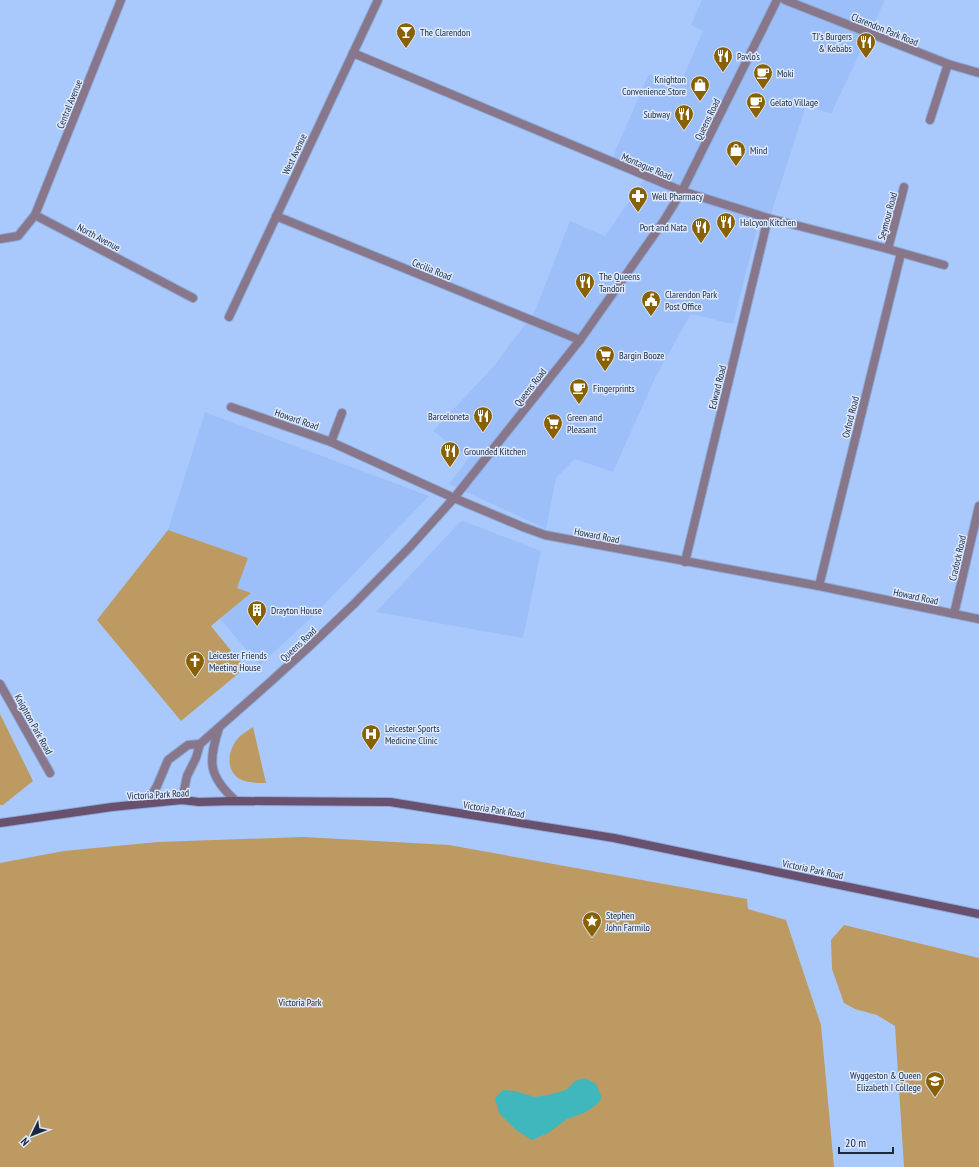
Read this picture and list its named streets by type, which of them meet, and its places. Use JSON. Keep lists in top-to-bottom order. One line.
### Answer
{"streets":{"main road":["Victoria Park Road"],"street":["Clarendon Park Road","Central Avenue","Queens Road","West Avenue","Montague Road","Seymour Road","North Avenue","Cecilia Road","Edward Road","Oxford Road","Howard Road","Cradock Road","Knighton Park Road"]},"crossings":[["Central Avenue","North Avenue"],["Queens Road","Montague Road"],["Queens Road","Cecilia Road"],["Queens Road","Howard Road"],["Queens Road","Victoria Park Road"],["West Avenue","Montague Road"],["West Avenue","Cecilia Road"],["Montague Road","Seymour Road"],["Montague Road","Edward Road"],["Montague Road","Oxford Road"],["Edward Road","Howard Road"],["Oxford Road","Howard Road"],["Howard Road","Cradock Road"]],"parks":["Victoria Park"],"places":{"bar":["The Clarendon"],"restaurant":["TJ's Burgers & Kebabs","Pavlo's","Subway","Halcyon Kitchen","Port and Nata","The Queens Tandori","Barceloneta","Grounded Kitchen"],"cafe":["Moki","Gelato Village","Fingerprints"],"shop":["Knighton Convenience Store","Mind"],"pharmacy":["Well Pharmacy"],"public building":["Clarendon Park Post Office"],"supermarket":["Bargin Booze","Green and Pleasant"],"building":["Drayton House"],"church":["Leicester Friends Meeting House"],"hospital":["Leicester Sports Medicine Clinic"],"place":["Stephen John Farmilo"],"school or university":["Wyggeston & Queen Elizabeth I College"]},"scale_bar":"20 m","north":"bottom left"}
